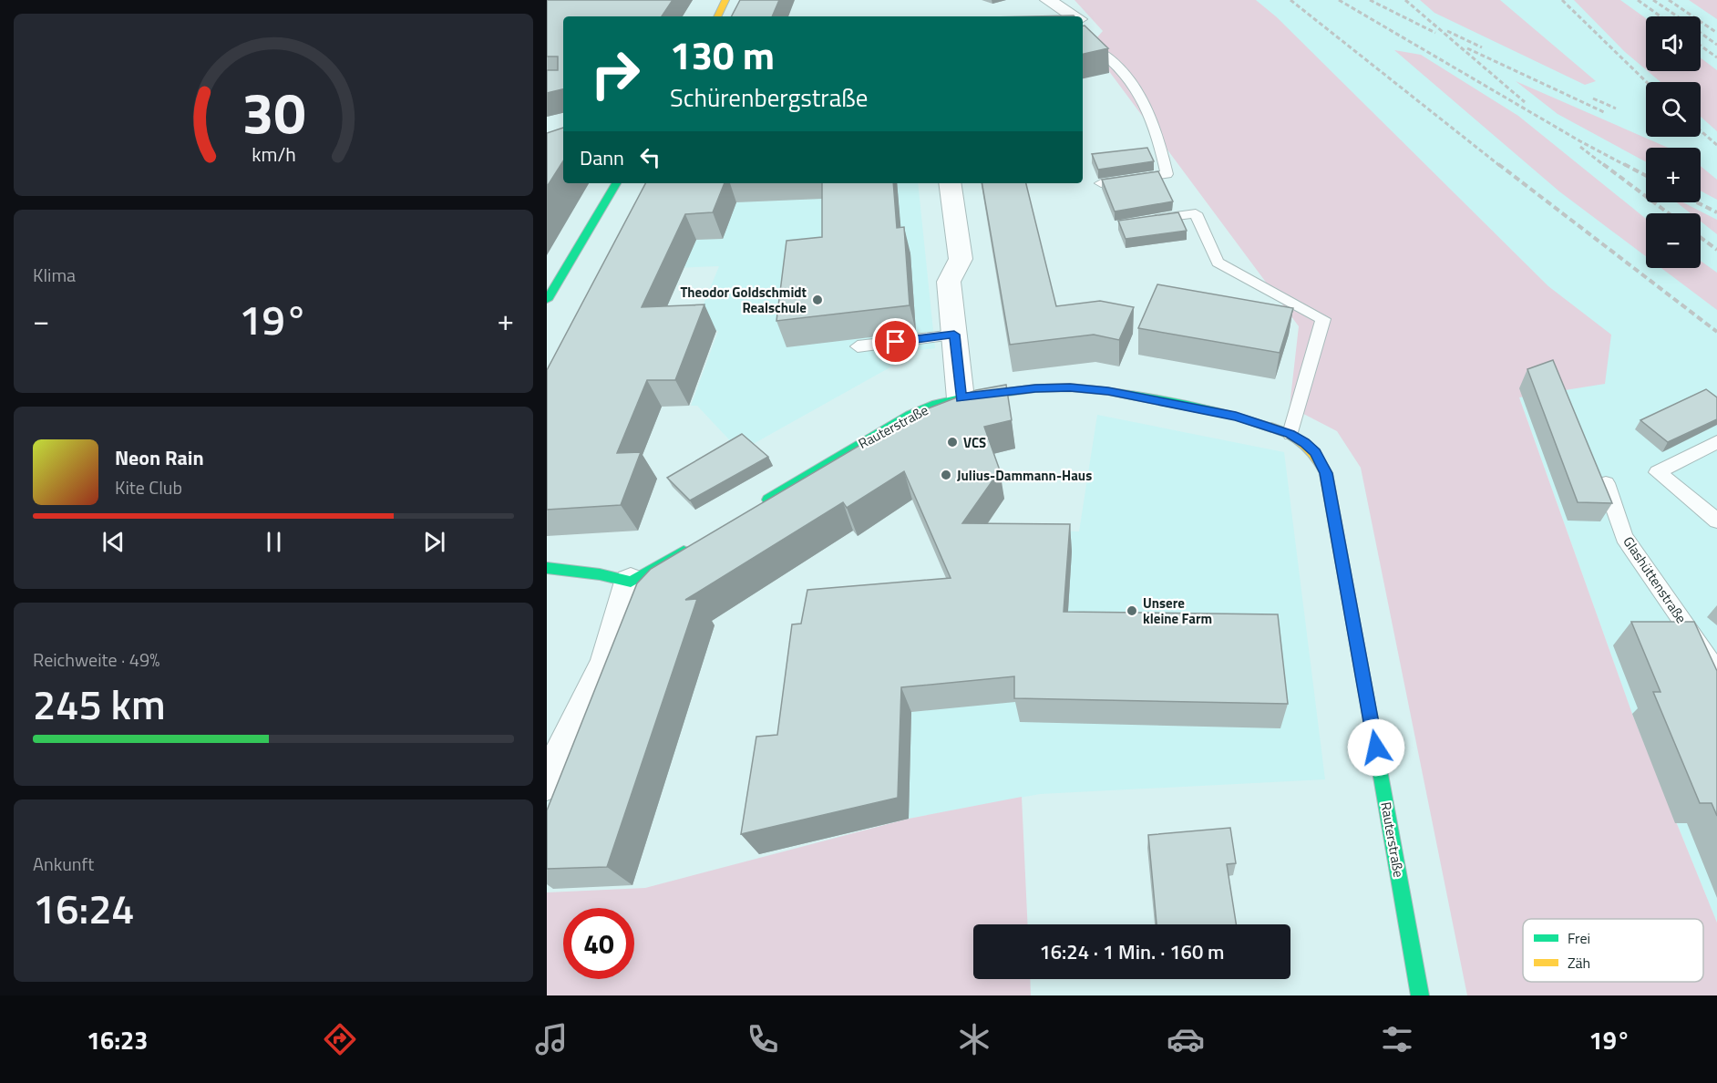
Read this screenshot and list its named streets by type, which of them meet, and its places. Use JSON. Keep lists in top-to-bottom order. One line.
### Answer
{"streets":{"street":["Rauterstraße"],"lane":["Glashüttenstraße"]},"places":["Theodor Goldschmidt Realschule","VCS","Julius-Dammann-Haus","Unsere kleine Farm"],"legend":["Frei","Zäh"],"page":{"map_buttons":["+","−"],"turn":["130 m","Schürenbergstraße"],"then":"Dann","tile":["Klima",["Reichweite · 49%","245 km"],["Ankunft","16:24"]],"heat":["−","19°","+"],"song":["Neon Rain","Kite Club"],"limit":"40","trip":"16:24 · 1 Min. · 160 m","tabs":["16:23","19°"],"gauge":["30","km/h"]}}
